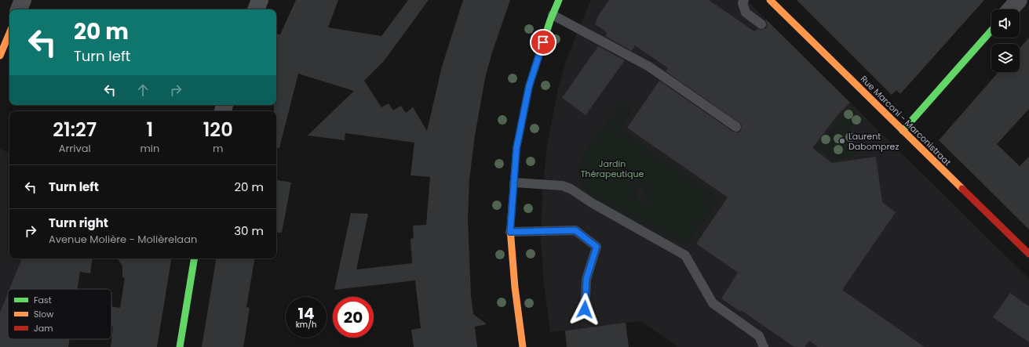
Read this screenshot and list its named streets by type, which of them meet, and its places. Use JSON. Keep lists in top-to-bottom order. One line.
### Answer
{"streets":{"street":["Rue Marconi - Marconistraat"]},"parks":["Jardin Thérapeutique"],"places":["Laurent Dabomprez"],"legend":["Fast","Slow","Jam"],"page":{"turn":["20 m","Turn left"],"eta":["21:27","Arrival","1","min","120","m"],"list":[{"name":"Turn left","value":"20 m"},{"name":"Turn right","note":"Avenue Molière - Molièrelaan","value":"30 m"}],"speed":"14 km/h","limit":"20"}}
